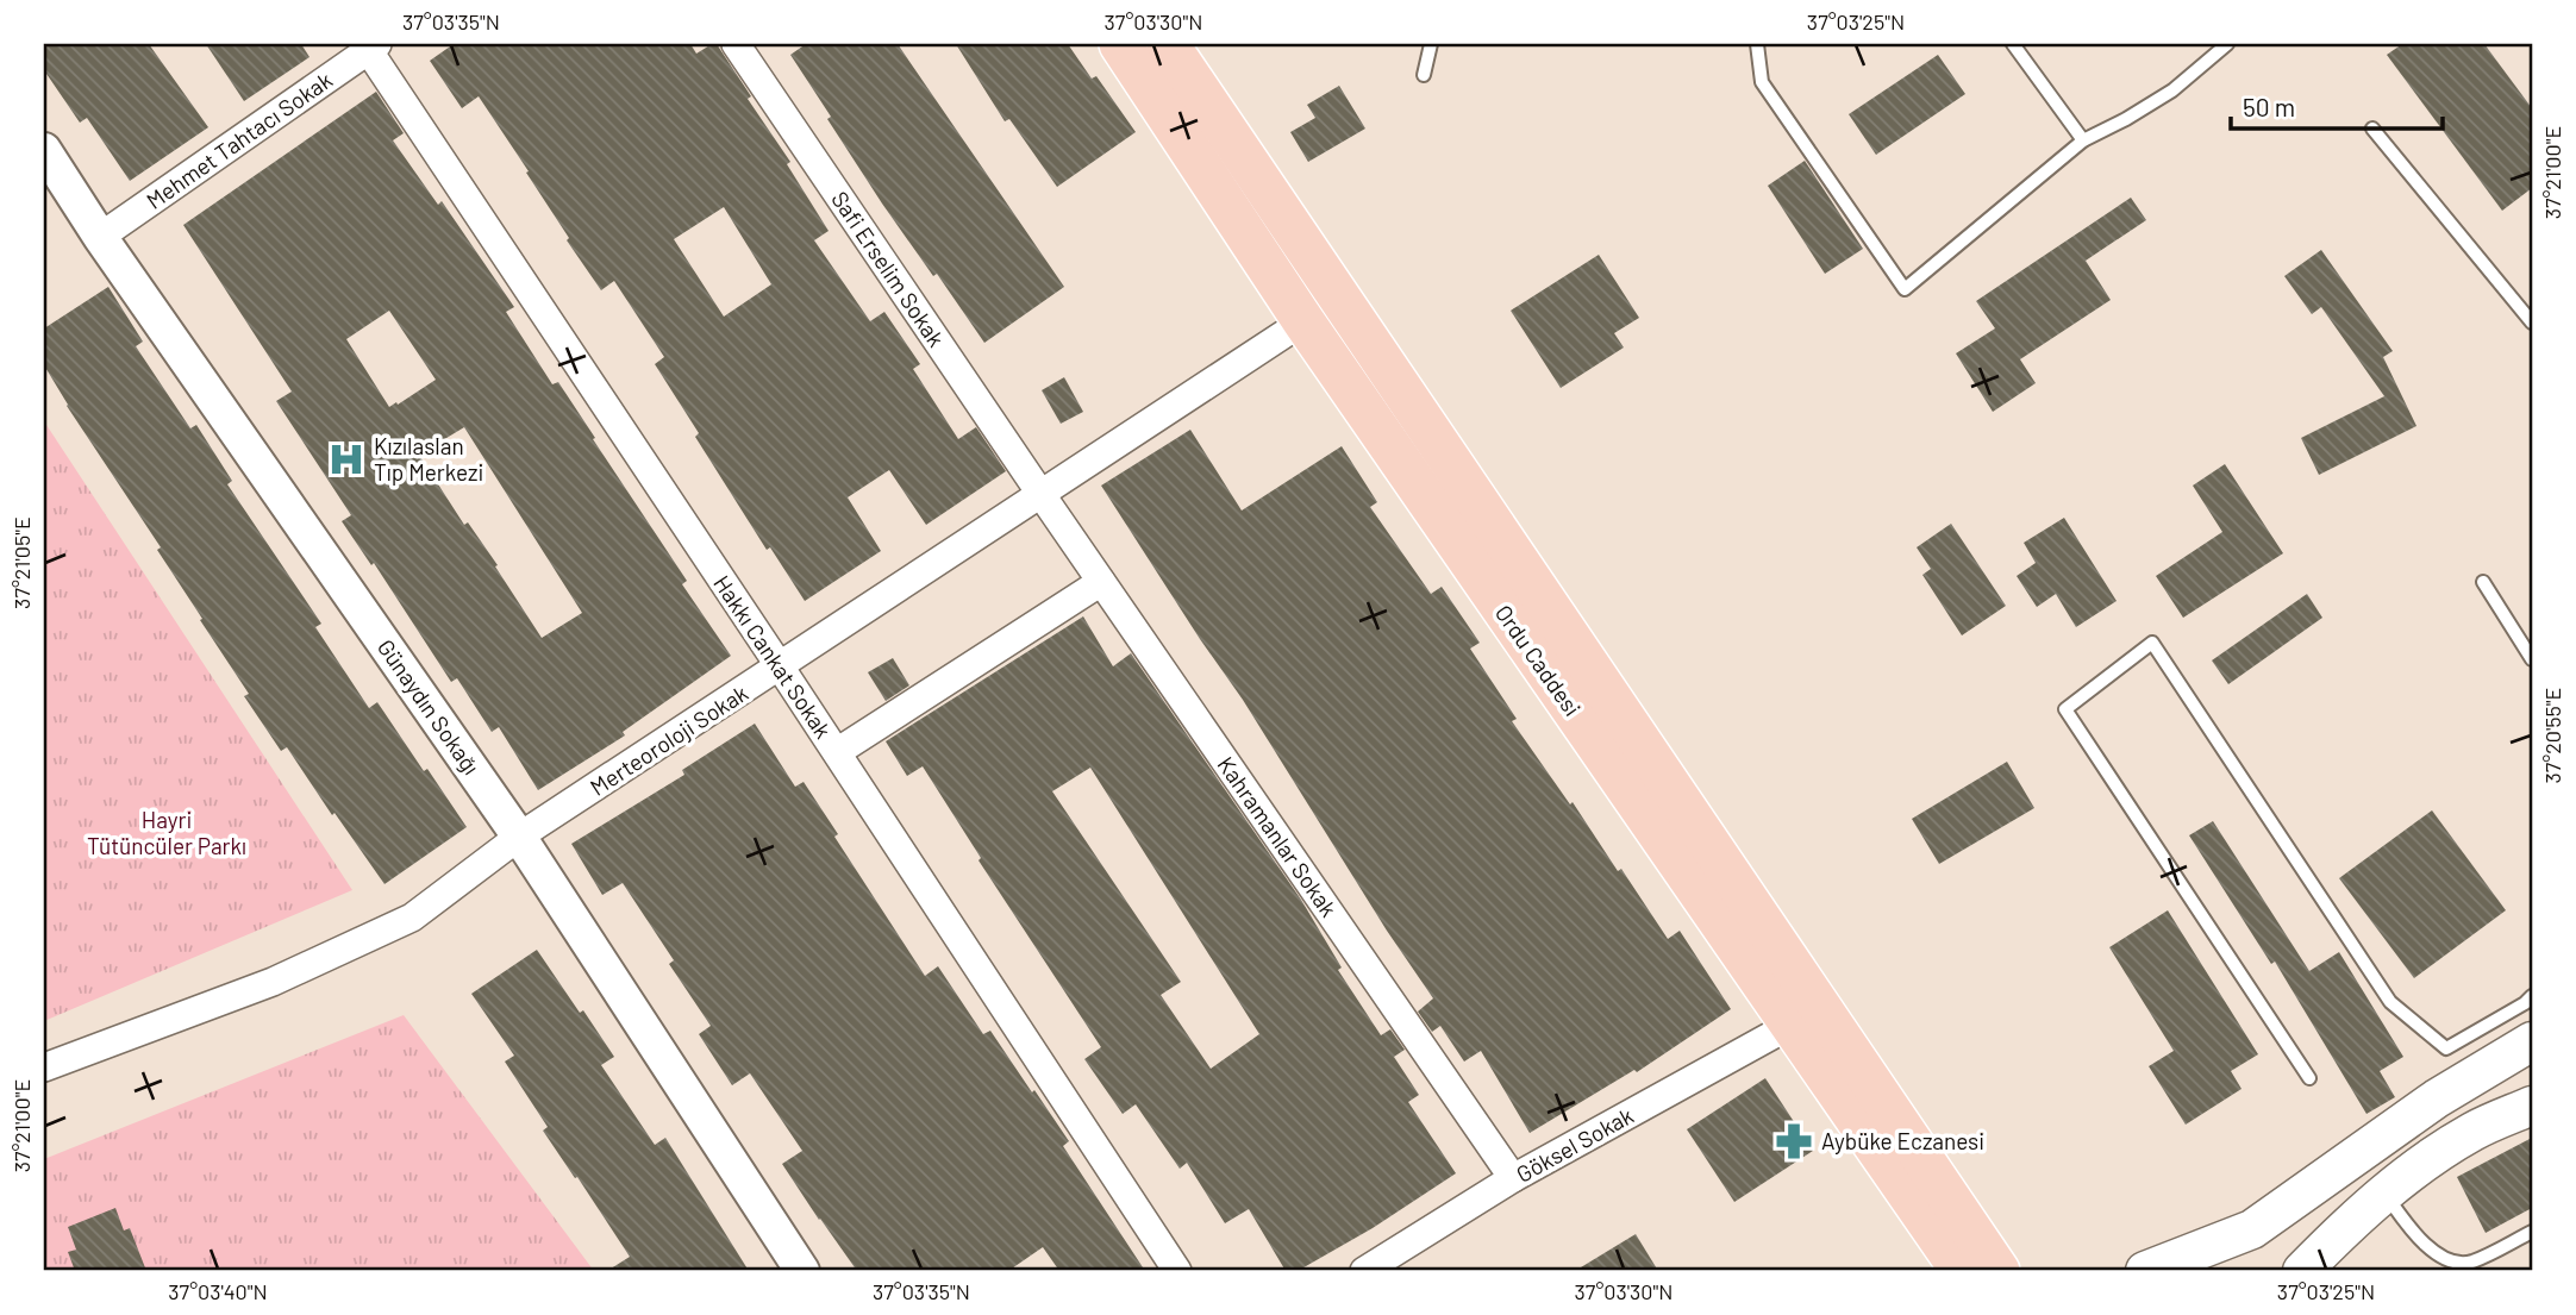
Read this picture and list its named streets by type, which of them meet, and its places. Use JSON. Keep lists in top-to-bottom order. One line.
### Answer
{"streets":{"main road":["Ordu Caddesi"],"street":["Mehmet Tahtacı Sokak","Safi Erselim Sokak","Hakkı Cankat Sokak","Günaydın Sokağı","Merteoroloji Sokak","Kahramanlar Sokak","Göksel Sokak"]},"crossings":[["Mehmet Tahtacı Sokak","Hakkı Cankat Sokak"],["Mehmet Tahtacı Sokak","Günaydın Sokağı"],["Safi Erselim Sokak","Merteoroloji Sokak"],["Safi Erselim Sokak","Kahramanlar Sokak"],["Hakkı Cankat Sokak","Merteoroloji Sokak"],["Ordu Caddesi","Merteoroloji Sokak"],["Ordu Caddesi","Göksel Sokak"],["Günaydın Sokağı","Merteoroloji Sokak"],["Merteoroloji Sokak","Kahramanlar Sokak"],["Kahramanlar Sokak","Göksel Sokak"]],"parks":["Hayri Tütüncüler Parkı"],"places":{"hospital":["Kızılaslan Tıp Merkezi"],"pharmacy":["Aybüke Eczanesi"]},"scale_bar":"50 m","coordinates":["37°03'35\"N","37°03'30\"N","37°03'25\"N","37°21'00\"E","37°21'05\"E","37°20'55\"E","37°03'40\"N"]}
